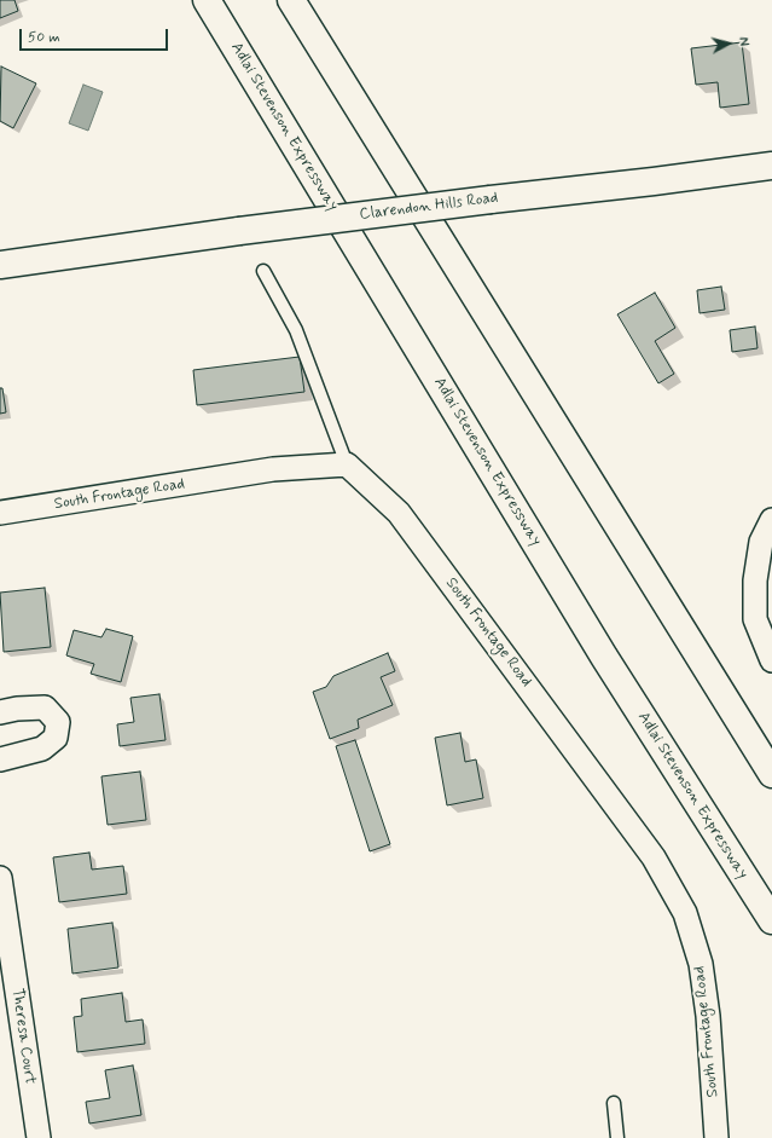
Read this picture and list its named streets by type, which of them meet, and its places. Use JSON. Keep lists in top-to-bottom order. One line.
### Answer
{"streets":{"main road":["Adlai Stevenson Expressway","Clarendon Hills Road"],"street":["South Frontage Road","Theresa Court"]},"scale_bar":"50 m","north":"right"}
